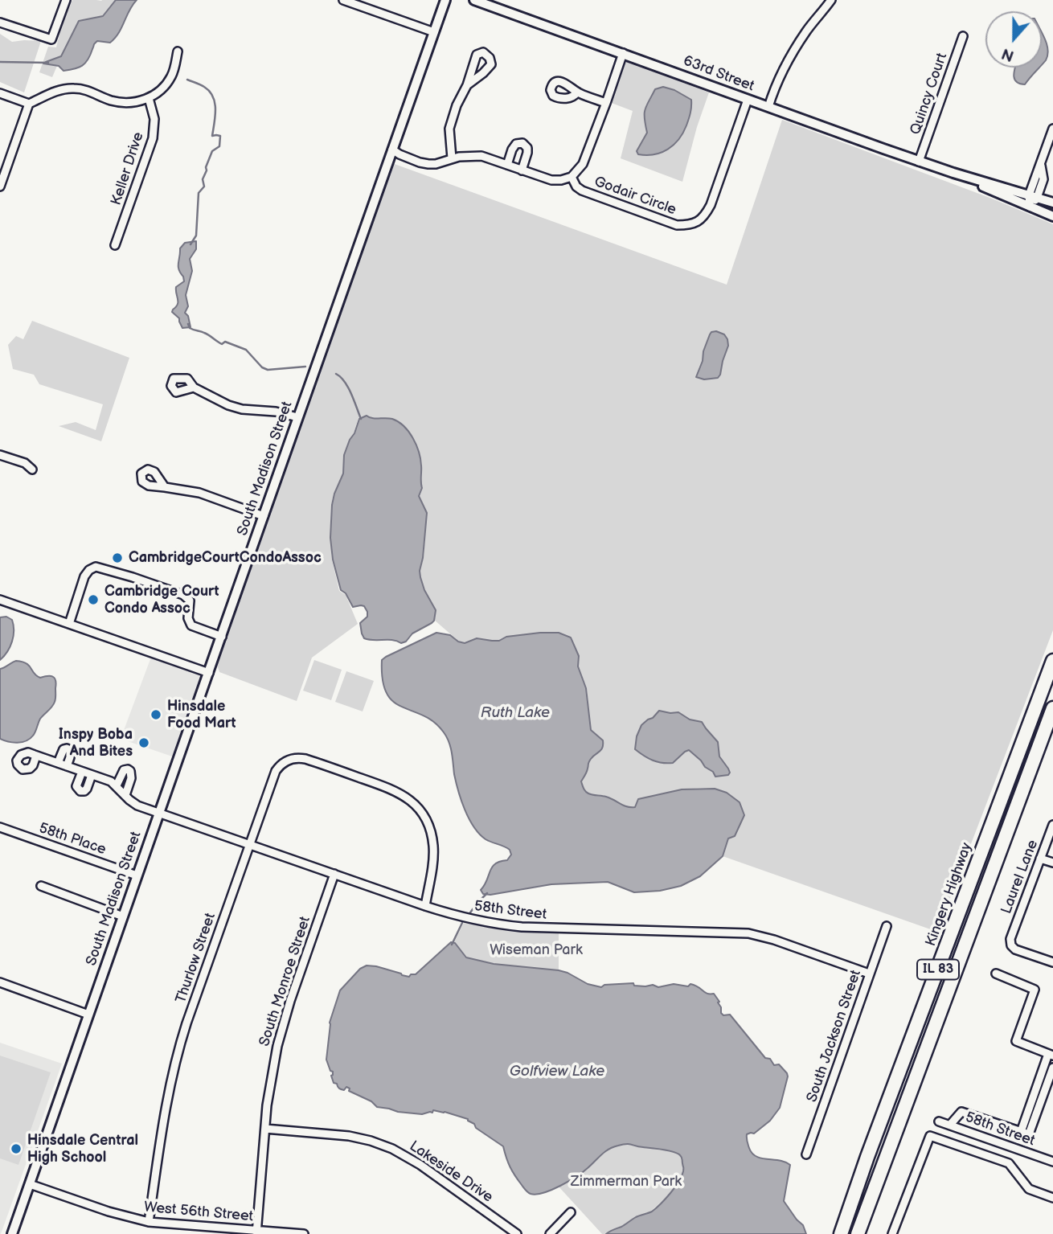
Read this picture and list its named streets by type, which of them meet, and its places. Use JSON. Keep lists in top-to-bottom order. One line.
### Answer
{"streets":{"highway":["Kingery Highway","IL 83"],"street":["63rd Street","Quincy Court","Keller Drive","Godair Circle","South Madison Street","58th Place","Laurel Lane","58th Street","Thurlow Street","South Monroe Street","South Jackson Street","Lakeside Drive","West 56th Street"]},"crossings":[["63rd Street","Quincy Court"],["63rd Street","Godair Circle"],["South Madison Street","58th Place"],["South Madison Street","58th Street"],["South Madison Street","West 56th Street"],["58th Street","Thurlow Street"],["58th Street","South Monroe Street"],["58th Street","South Jackson Street"],["Thurlow Street","West 56th Street"],["South Monroe Street","Lakeside Drive"],["South Monroe Street","West 56th Street"]],"water":["Ruth Lake","Golfview Lake"],"parks":["Wiseman Park","Zimmerman Park"],"places":["CambridgeCourtCondoAssoc","Cambridge Court Condo Assoc","Hinsdale Food Mart","Inspy Boba And Bites","Hinsdale Central High School"],"north":"bottom"}
